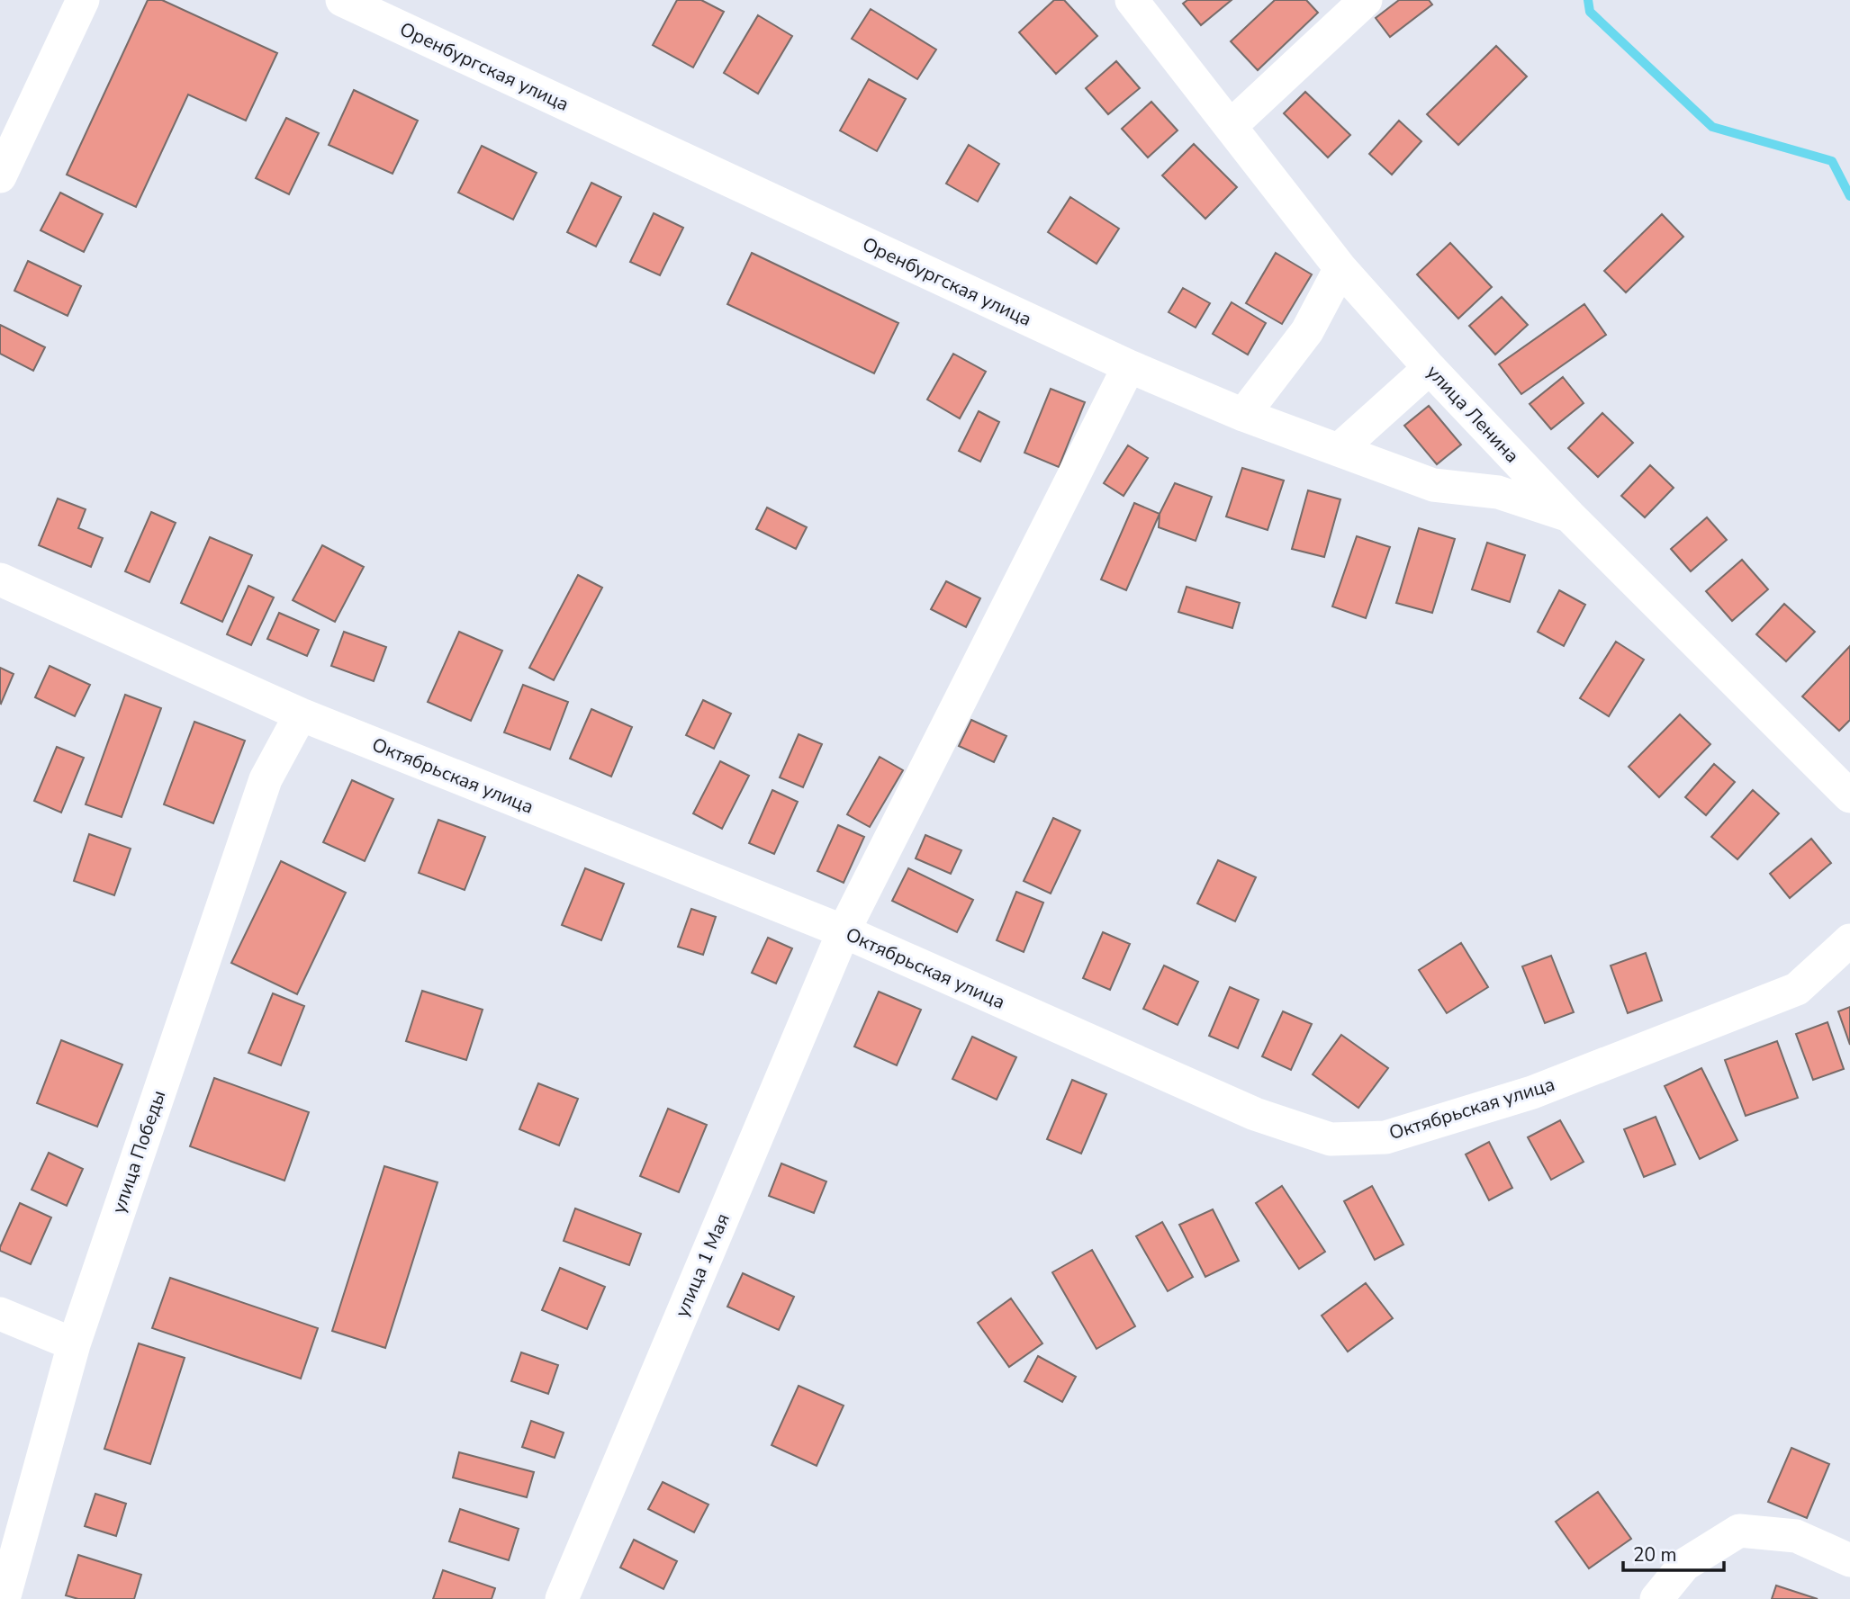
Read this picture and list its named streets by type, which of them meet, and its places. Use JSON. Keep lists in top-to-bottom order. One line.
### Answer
{"streets":{"street":["Оренбургская улица","улица Ленина","Октябрьская улица","улица Победы","улица 1 Мая"]},"crossings":[["Оренбургская улица","улица Ленина"],["Оренбургская улица","улица 1 Мая"],["Октябрьская улица","улица Победы"],["Октябрьская улица","улица 1 Мая"]],"scale_bar":"20 m"}
